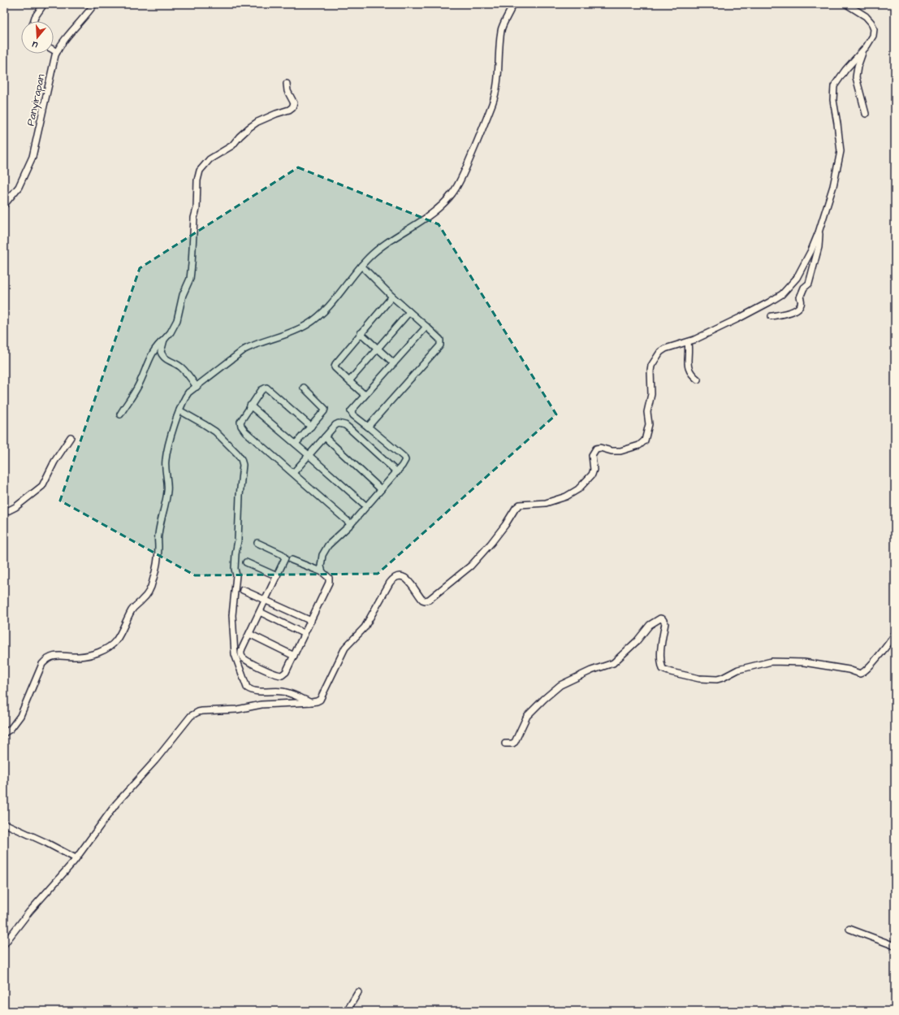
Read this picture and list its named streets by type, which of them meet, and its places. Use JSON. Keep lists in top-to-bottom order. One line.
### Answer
{"streets":{"street":["Panyirapan"]},"north":"bottom"}
